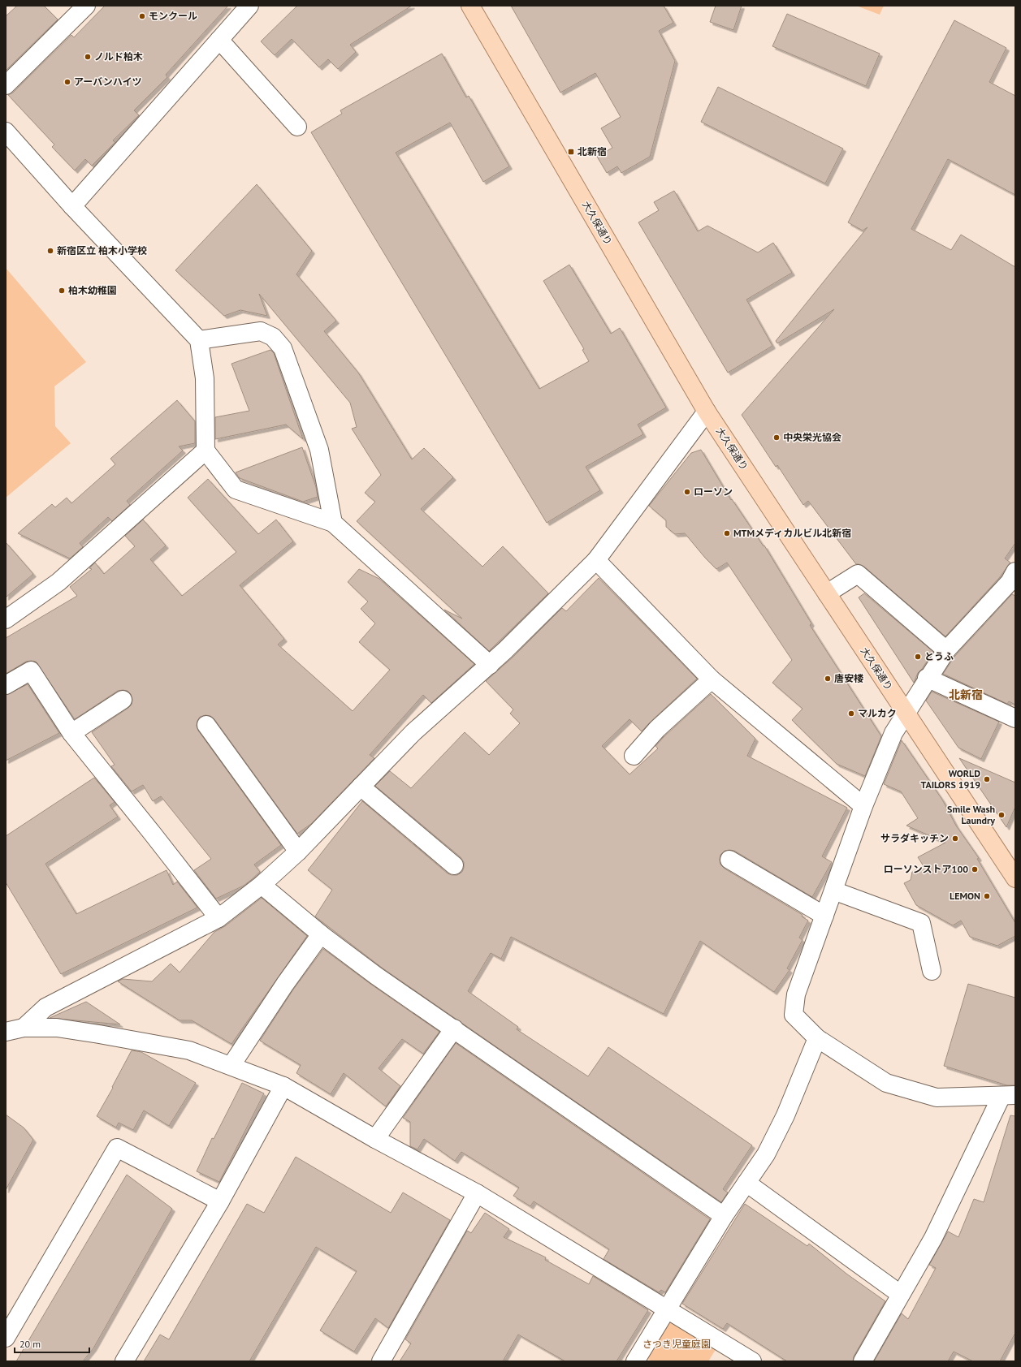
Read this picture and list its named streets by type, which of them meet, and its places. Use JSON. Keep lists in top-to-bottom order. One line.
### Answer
{"streets":{"main road":["大久保通り"]},"districts":["北新宿"],"parks":["さつき児童庭園"],"places":{"other":["モンクール","ノルド柏木","アーバンハイツ","新宿区立 柏木小学校","柏木幼稚園","中央栄光協会","ローソン","MTMメディカルビル北新宿","とうふ","唐安楼","マルカク","WORLD TAILORS 1919","Smile Wash Laundry","サラダキッチン","ローソンストア100","LEMON"],"transit":["北新宿"]},"scale_bar":"20 m"}
